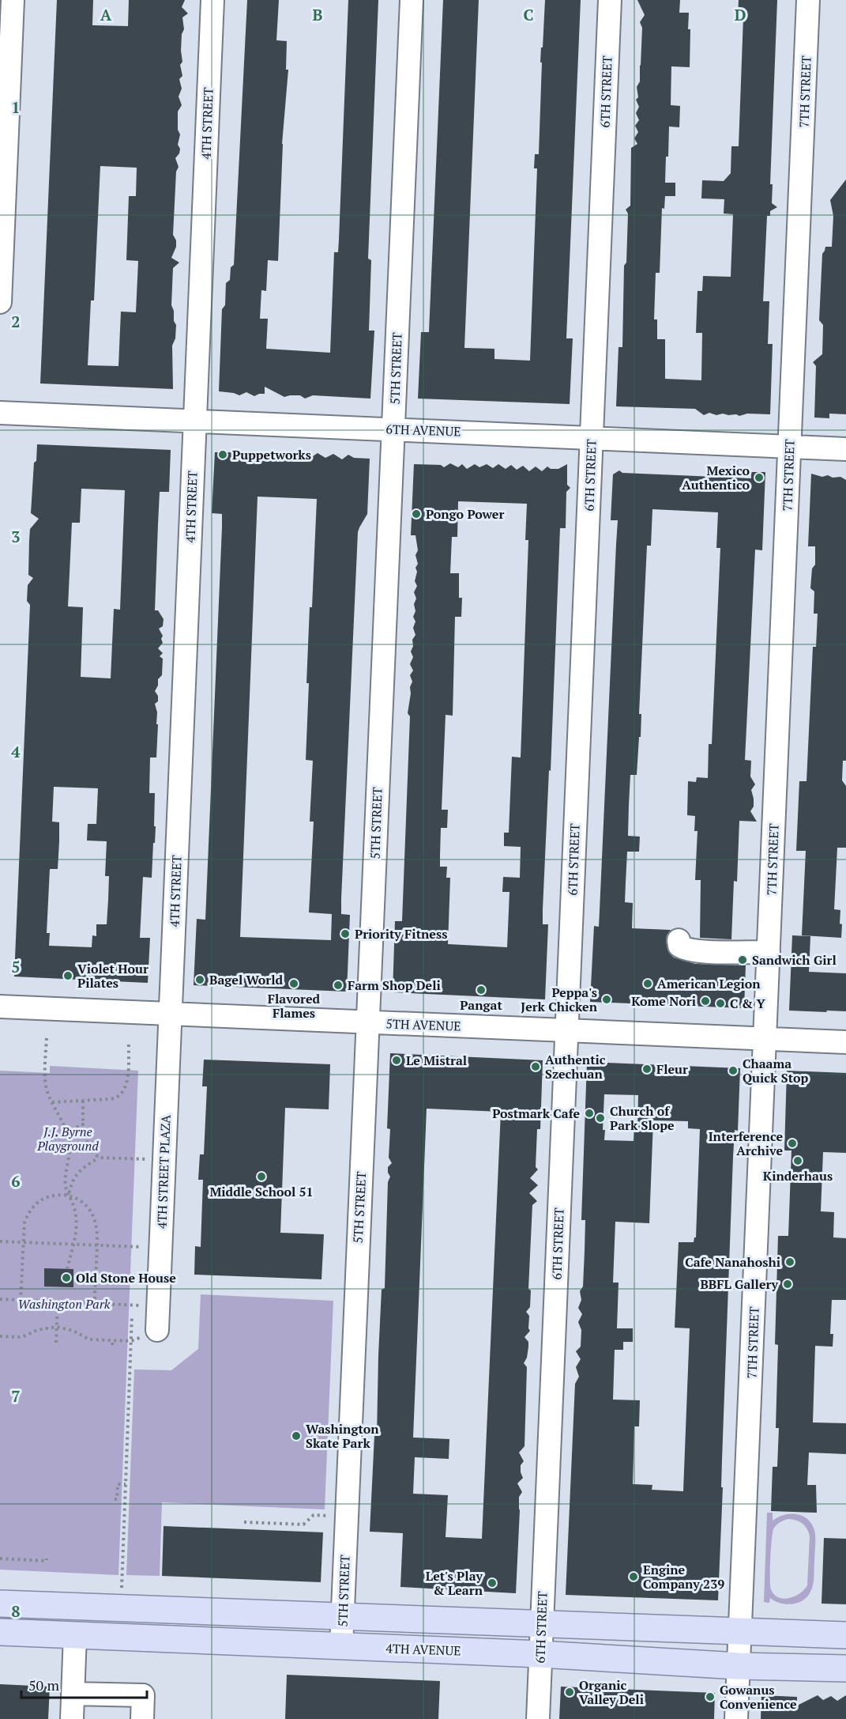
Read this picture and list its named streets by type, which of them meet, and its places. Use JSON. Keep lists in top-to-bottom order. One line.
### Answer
{"streets":{"main road":["4TH AVENUE"],"street":["6TH STREET","7TH STREET","4TH STREET","5TH STREET","6TH AVENUE","5TH AVENUE","4TH STREET PLAZA"]},"crossings":[["6TH STREET","6TH AVENUE"],["6TH STREET","5TH AVENUE"],["6TH STREET","4TH AVENUE"],["7TH STREET","6TH AVENUE"],["7TH STREET","5TH AVENUE"],["7TH STREET","4TH AVENUE"],["4TH STREET","6TH AVENUE"],["4TH STREET","5TH AVENUE"],["4TH STREET","4TH STREET PLAZA"],["5TH STREET","6TH AVENUE"],["5TH STREET","5TH AVENUE"],["5TH STREET","4TH AVENUE"],["5TH AVENUE","4TH STREET PLAZA"]],"parks":["J.J. Byrne Playground","Washington Park"],"places":["Puppetworks","Mexico Authentico","Pongo Power","Priority Fitness","Sandwich Girl","Violet Hour Pilates","Bagel World","Flavored Flames","American Legion","Farm Shop Deli","Pangat","Peppa's Jerk Chicken","Kome Nori","C & Y","Le Mistral","Authentic Szechuan","Fleur","Chaama Quick Stop","Postmark Cafe","Church of Park Slope","Interference Archive","Kinderhaus","Middle School 51","Cafe Nanahoshi","Old Stone House","BBFL Gallery","Washington Skate Park","Engine Company 239","Let's Play & Learn","Organic Valley Deli","Gowanus Convenience"],"scale_bar":"50 m","grid":{"columns":["A","B","C","D"],"rows":["1","2","3","4","5","6","7","8"]}}
